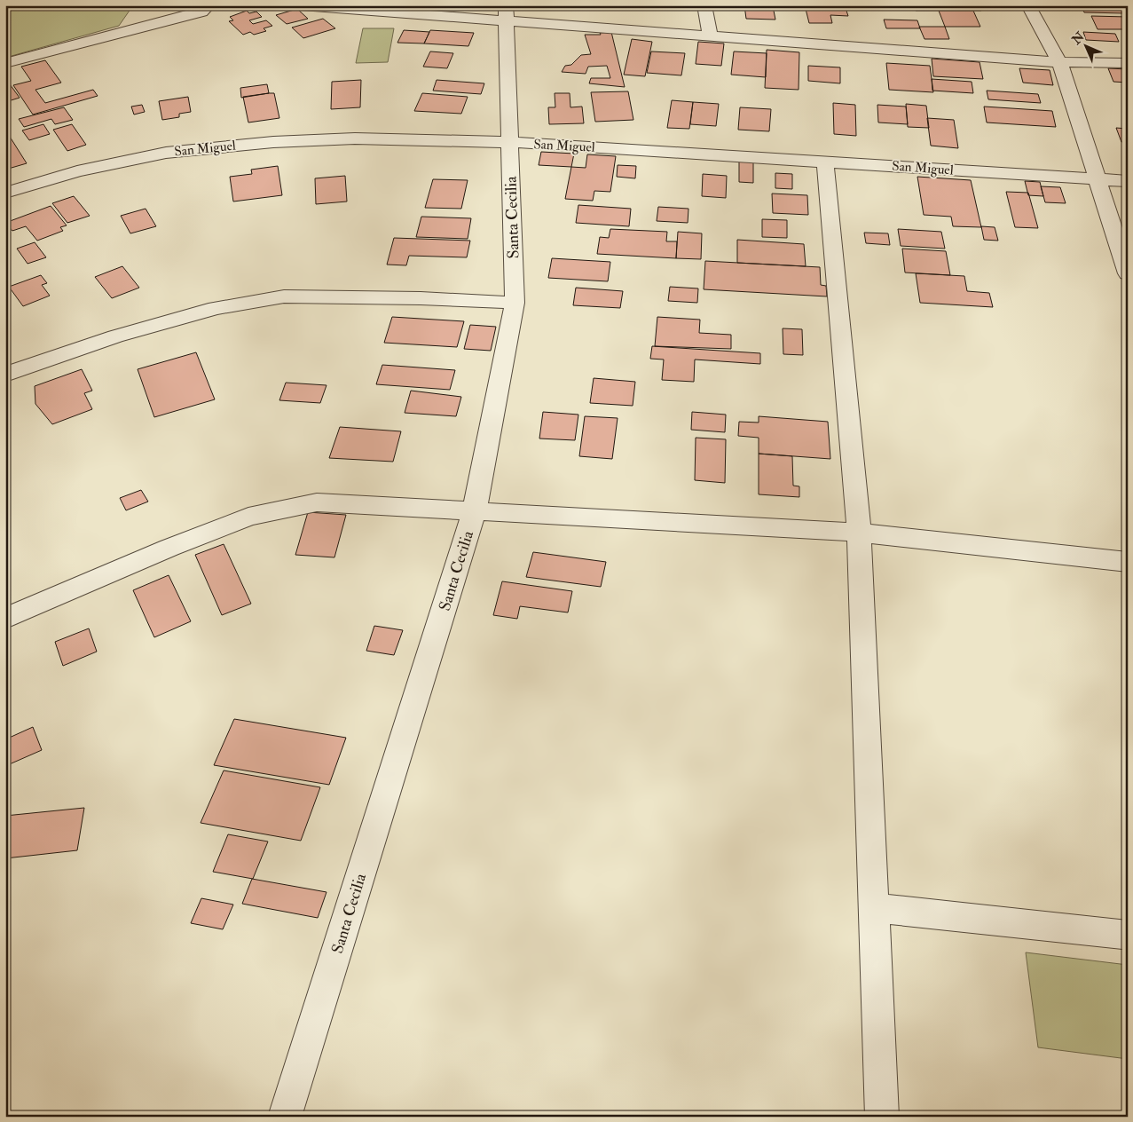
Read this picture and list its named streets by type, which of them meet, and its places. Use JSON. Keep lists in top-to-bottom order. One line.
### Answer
{"streets":{"street":["San Miguel","Santa Cecilia"]},"crossings":[["San Miguel","Santa Cecilia"]],"north":"top left"}
